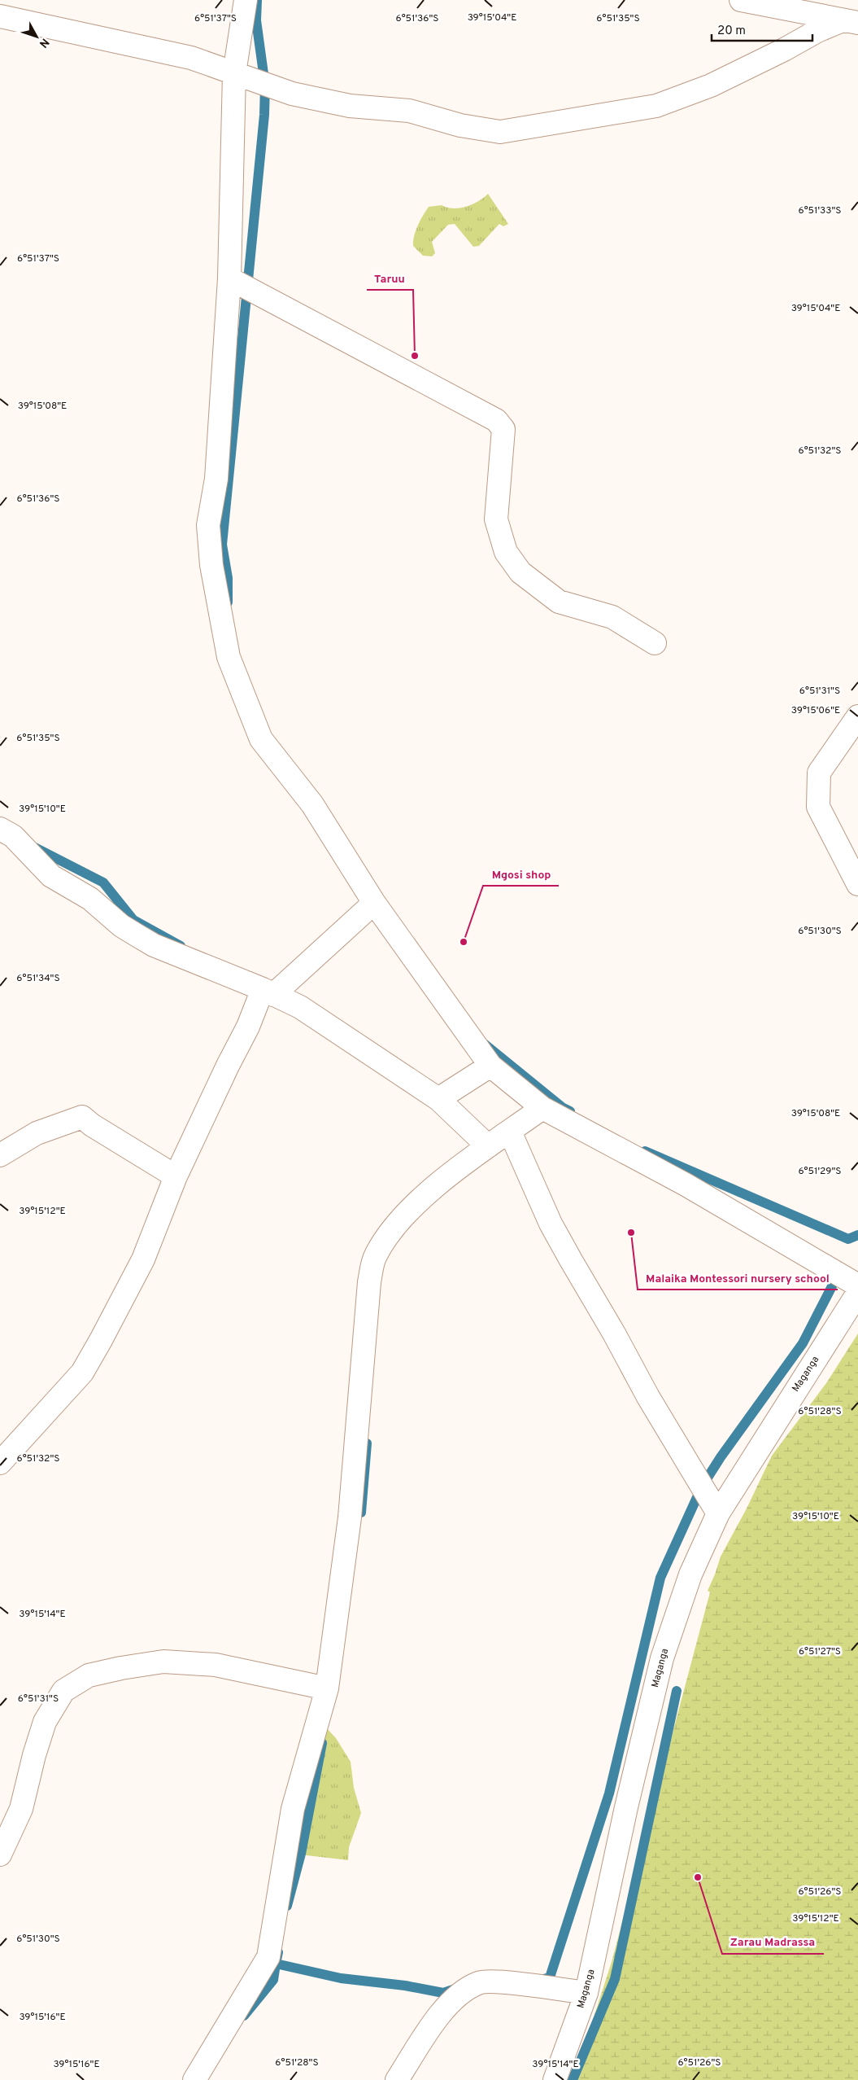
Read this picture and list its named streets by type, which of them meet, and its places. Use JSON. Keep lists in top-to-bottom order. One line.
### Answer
{"streets":{"street":["Maganga"]},"places":["Taruu","Mgosi shop","Malaika Montessori nursery school","Zarau Madrassa"],"scale_bar":"20 m","north":"bottom right","coordinates":["39°15'04\"E","6°51'37\"S","6°51'36\"S","6°51'35\"S","6°51'33\"S","39°15'08\"E","6°51'32\"S","6°51'31\"S","39°15'06\"E","39°15'10\"E","6°51'30\"S","6°51'34\"S","6°51'29\"S","39°15'12\"E","6°51'28\"S","39°15'14\"E","6°51'27\"S","6°51'26\"S","39°15'16\"E"]}
